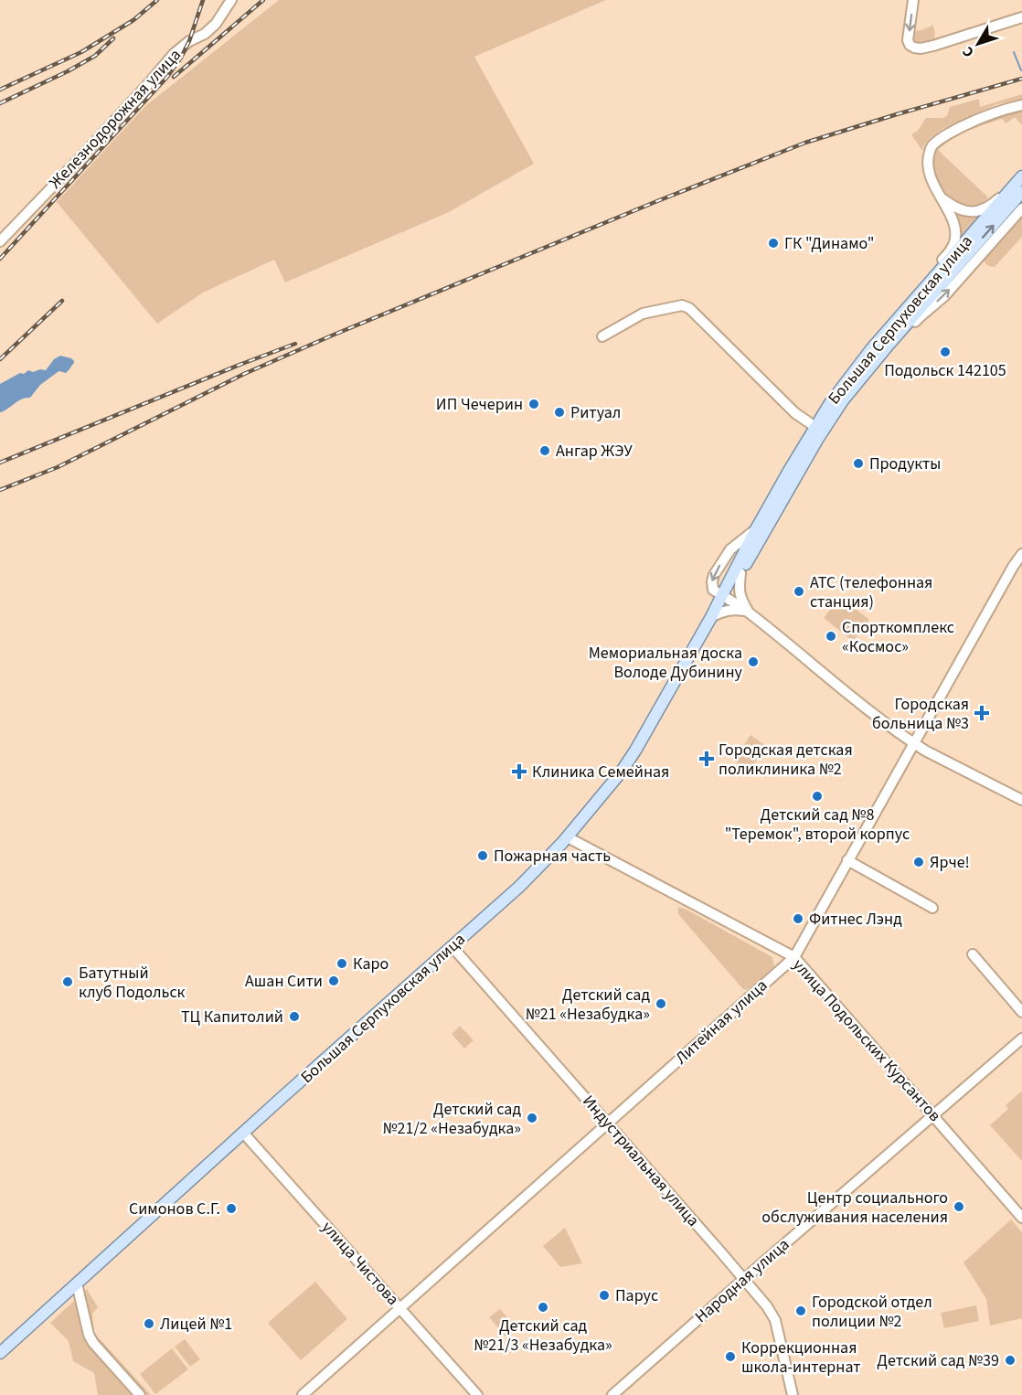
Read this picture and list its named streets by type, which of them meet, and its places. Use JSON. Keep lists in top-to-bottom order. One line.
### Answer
{"streets":{"main road":["Большая Серпуховская улица"],"street":["Железнодорожная улица","Литейная улица","улица Подольских Курсантов","Индустриальная улица","улица Чистова","Народная улица"]},"crossings":[["Большая Серпуховская улица","улица Подольских Курсантов"],["Большая Серпуховская улица","Индустриальная улица"],["Большая Серпуховская улица","улица Чистова"],["Литейная улица","улица Подольских Курсантов"],["Литейная улица","Индустриальная улица"],["Литейная улица","улица Чистова"],["улица Подольских Курсантов","Народная улица"],["Индустриальная улица","Народная улица"]],"places":{"other":["ГК \"Динамо\"","Подольск 142105","ИП Чечерин","Ритуал","Ангар ЖЭУ","Продукты","АТС (телефонная станция)","Спорткомплекс «Космос»","Мемориальная доска Володе Дубинину","Детский сад №8 \"Теремок\", второй корпус","Пожарная часть","Ярче!","Фитнес Лэнд","Каро","Ашан Сити","Батутный клуб Подольск","Детский сад №21 «Незабудка»","ТЦ Капитолий","Детский сад №21/2 «Незабудка»","Центр социального обслуживания населения","Симонов С.Г.","Парус","Детский сад №21/3 «Незабудка»","Городской отдел полиции №2","Лицей №1","Коррекционная школа-интернат","Детский сад №39"],"health":["Городская больница №3","Городская детская поликлиника №2","Клиника Семейная"]},"north":"bottom left"}
